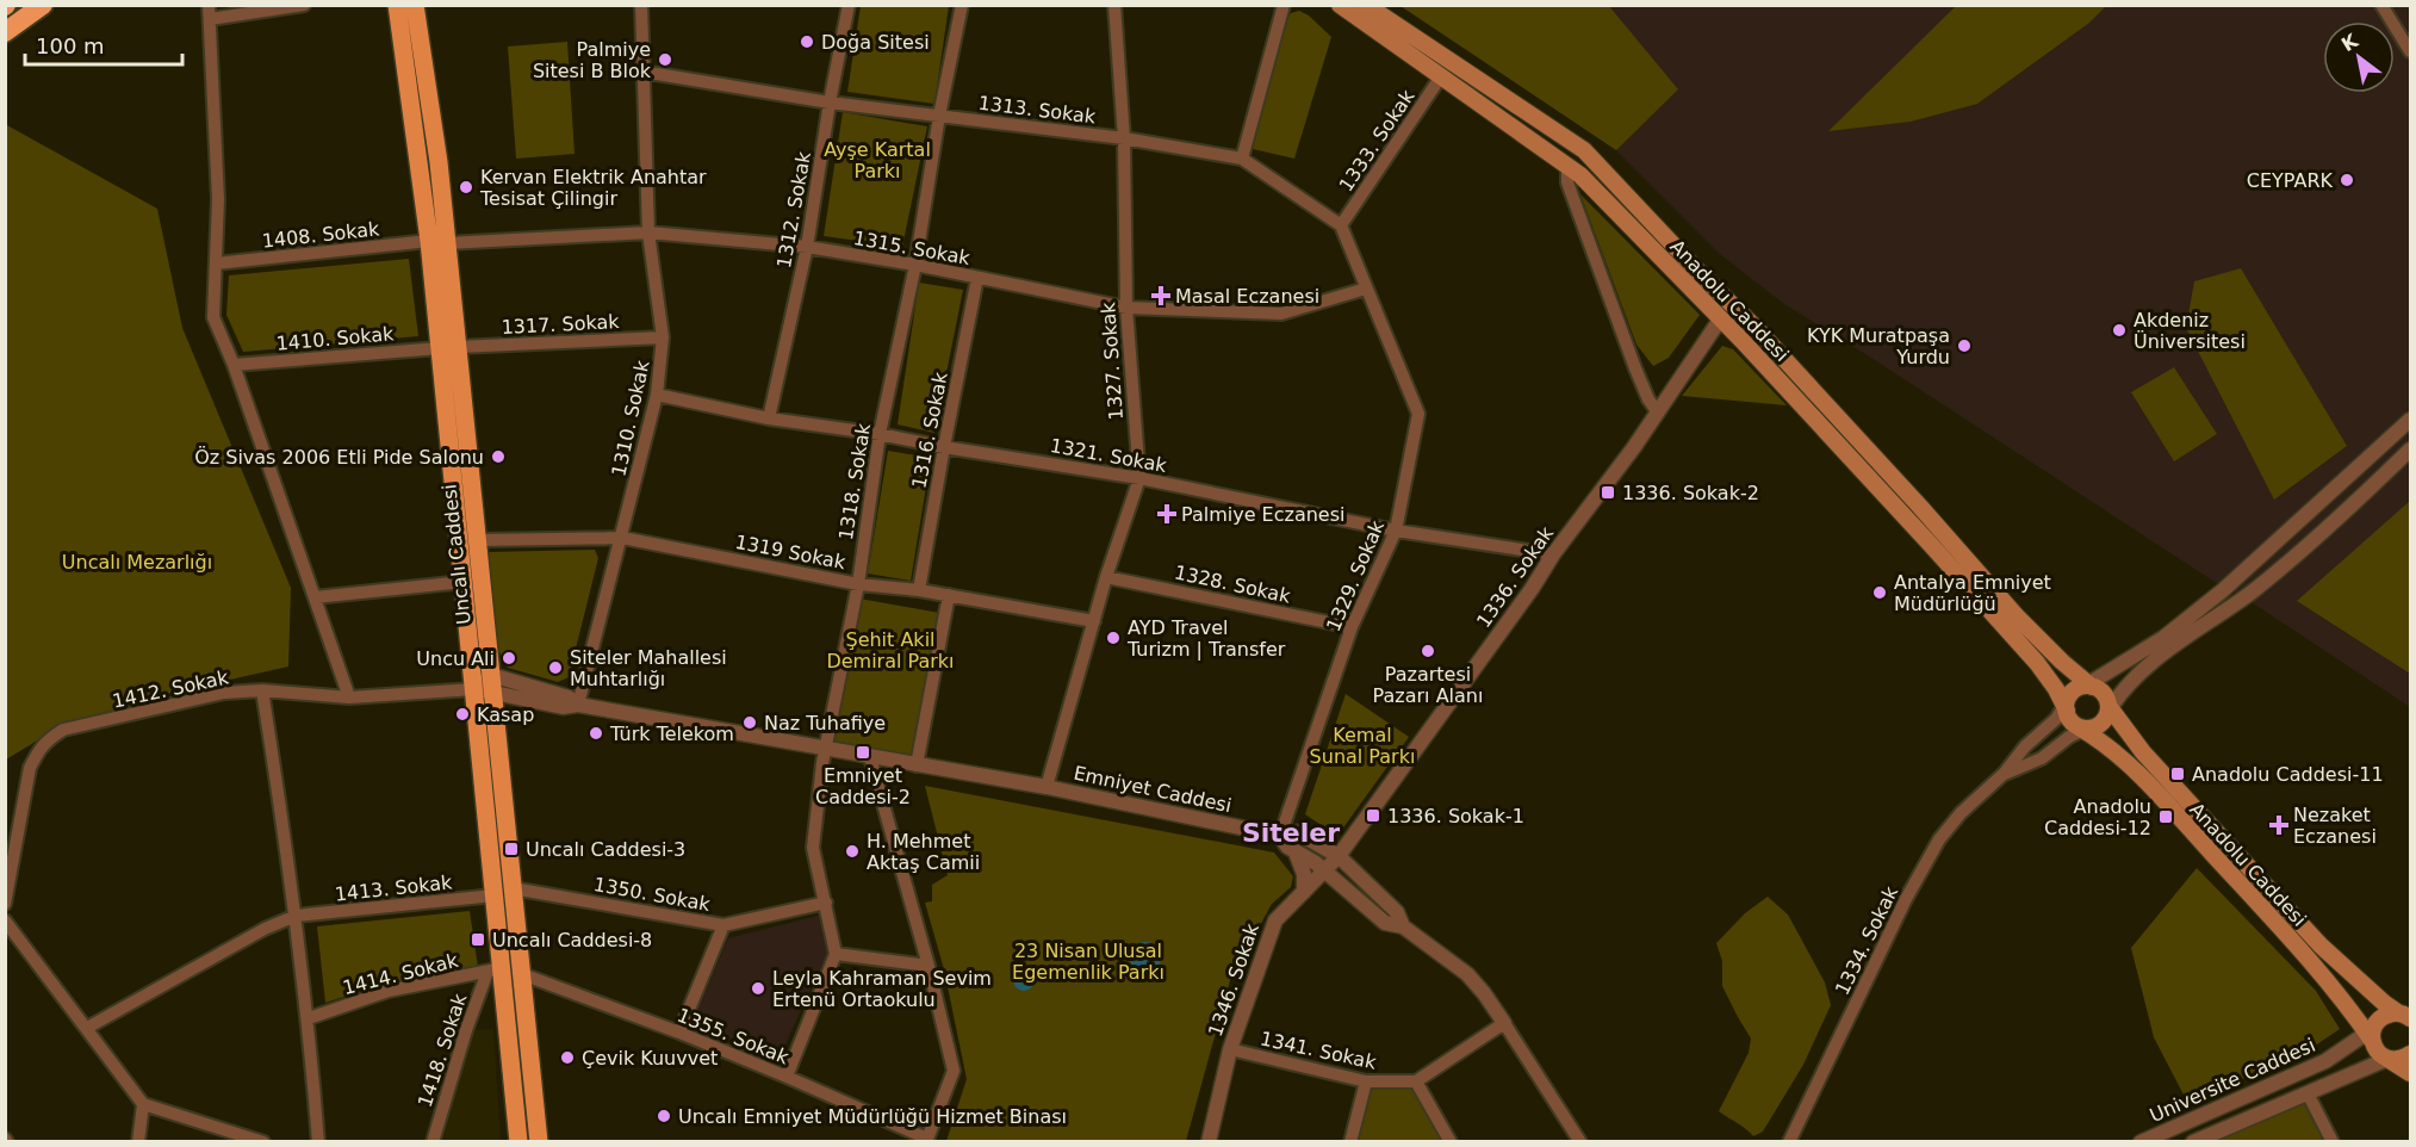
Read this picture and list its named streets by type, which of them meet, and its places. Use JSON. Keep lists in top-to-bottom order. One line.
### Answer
{"streets":{"main road":["Anadolu Caddesi","Uncalı Caddesi"],"street":["1313. Sokak","1333. Sokak","1312. Sokak","1408. Sokak","1315. Sokak","1317. Sokak","1410. Sokak","1327. Sokak","1310. Sokak","1316. Sokak","1321. Sokak","1318. Sokak","1319 Sokak","1329. Sokak","1336. Sokak","1328. Sokak","1412. Sokak","Emniyet Caddesi","1413. Sokak","1350. Sokak","1334. Sokak","1414. Sokak","1346. Sokak","1355. Sokak","1418. Sokak","1341. Sokak","Universite Caddesi"]},"crossings":[["1313. Sokak","1333. Sokak"],["1313. Sokak","1312. Sokak"],["1313. Sokak","1327. Sokak"],["1313. Sokak","1310. Sokak"],["1313. Sokak","1318. Sokak"],["1333. Sokak","Anadolu Caddesi"],["1312. Sokak","1315. Sokak"],["1312. Sokak","1321. Sokak"],["1408. Sokak","1315. Sokak"],["1408. Sokak","Uncalı Caddesi"],["1315. Sokak","1327. Sokak"],["1315. Sokak","1310. Sokak"],["1315. Sokak","1316. Sokak"],["1315. Sokak","1318. Sokak"],["1315. Sokak","Uncalı Caddesi"],["1315. Sokak","1329. Sokak"],["Anadolu Caddesi","1336. Sokak"],["Anadolu Caddesi","1334. Sokak"],["Anadolu Caddesi","Universite Caddesi"],["1317. Sokak","1410. Sokak"],["1317. Sokak","1310. Sokak"],["1317. Sokak","Uncalı Caddesi"],["1410. Sokak","Uncalı Caddesi"],["1327. Sokak","1321. Sokak"],["1327. Sokak","1319 Sokak"],["1327. Sokak","1328. Sokak"],["1327. Sokak","Emniyet Caddesi"],["1310. Sokak","1321. Sokak"],["1310. Sokak","1319 Sokak"],["1310. Sokak","Emniyet Caddesi"],["1316. Sokak","1321. Sokak"],["1316. Sokak","1319 Sokak"],["1321. Sokak","1318. Sokak"],["1321. Sokak","1329. Sokak"],["1321. Sokak","1336. Sokak"],["1318. Sokak","1319 Sokak"],["1318. Sokak","Emniyet Caddesi"],["1318. Sokak","1350. Sokak"],["1319 Sokak","Uncalı Caddesi"],["Uncalı Caddesi","1412. Sokak"],["Uncalı Caddesi","Emniyet Caddesi"],["Uncalı Caddesi","1413. Sokak"],["Uncalı Caddesi","1350. Sokak"],["Uncalı Caddesi","1414. Sokak"],["Uncalı Caddesi","1355. Sokak"],["Uncalı Caddesi","1418. Sokak"],["1329. Sokak","1328. Sokak"],["1329. Sokak","Emniyet Caddesi"],["1336. Sokak","Emniyet Caddesi"],["1336. Sokak","1346. Sokak"],["1412. Sokak","Emniyet Caddesi"],["Emniyet Caddesi","1346. Sokak"],["1414. Sokak","1418. Sokak"],["1346. Sokak","1341. Sokak"]],"districts":["Siteler"],"parks":["Ayşe Kartal Parkı","Uncalı Mezarlığı","Şehit Akil Demiral Parkı","Kemal Sunal Parkı","23 Nisan Ulusal Egemenlik Parkı"],"places":{"other":["Doğa Sitesi","Palmiye Sitesi B Blok","CEYPARK","Kervan Elektrik Anahtar Tesisat Çilingir","Akdeniz Üniversitesi","KYK Muratpaşa Yurdu","Öz Sivas 2006 Etli Pide Salonu","Antalya Emniyet Müdürlüğü","AYD Travel Turizm | Transfer","Pazartesi Pazarı Alanı","Uncu Ali","Siteler Mahallesi Muhtarlığı","Kasap","Naz Tuhafiye","Türk Telekom","H. Mehmet Aktaş Camii","Leyla Kahraman Sevim Ertenü Ortaokulu","Çevik Kuuvvet","Uncalı Emniyet Müdürlüğü Hizmet Binası"],"health":["Masal Eczanesi","Palmiye Eczanesi","Nezaket Eczanesi"],"transit":["1336. Sokak-2","Emniyet Caddesi-2","Anadolu Caddesi-11","1336. Sokak-1","Anadolu Caddesi-12","Uncalı Caddesi-3","Uncalı Caddesi-8"]},"scale_bar":"100 m","north":"top left"}
